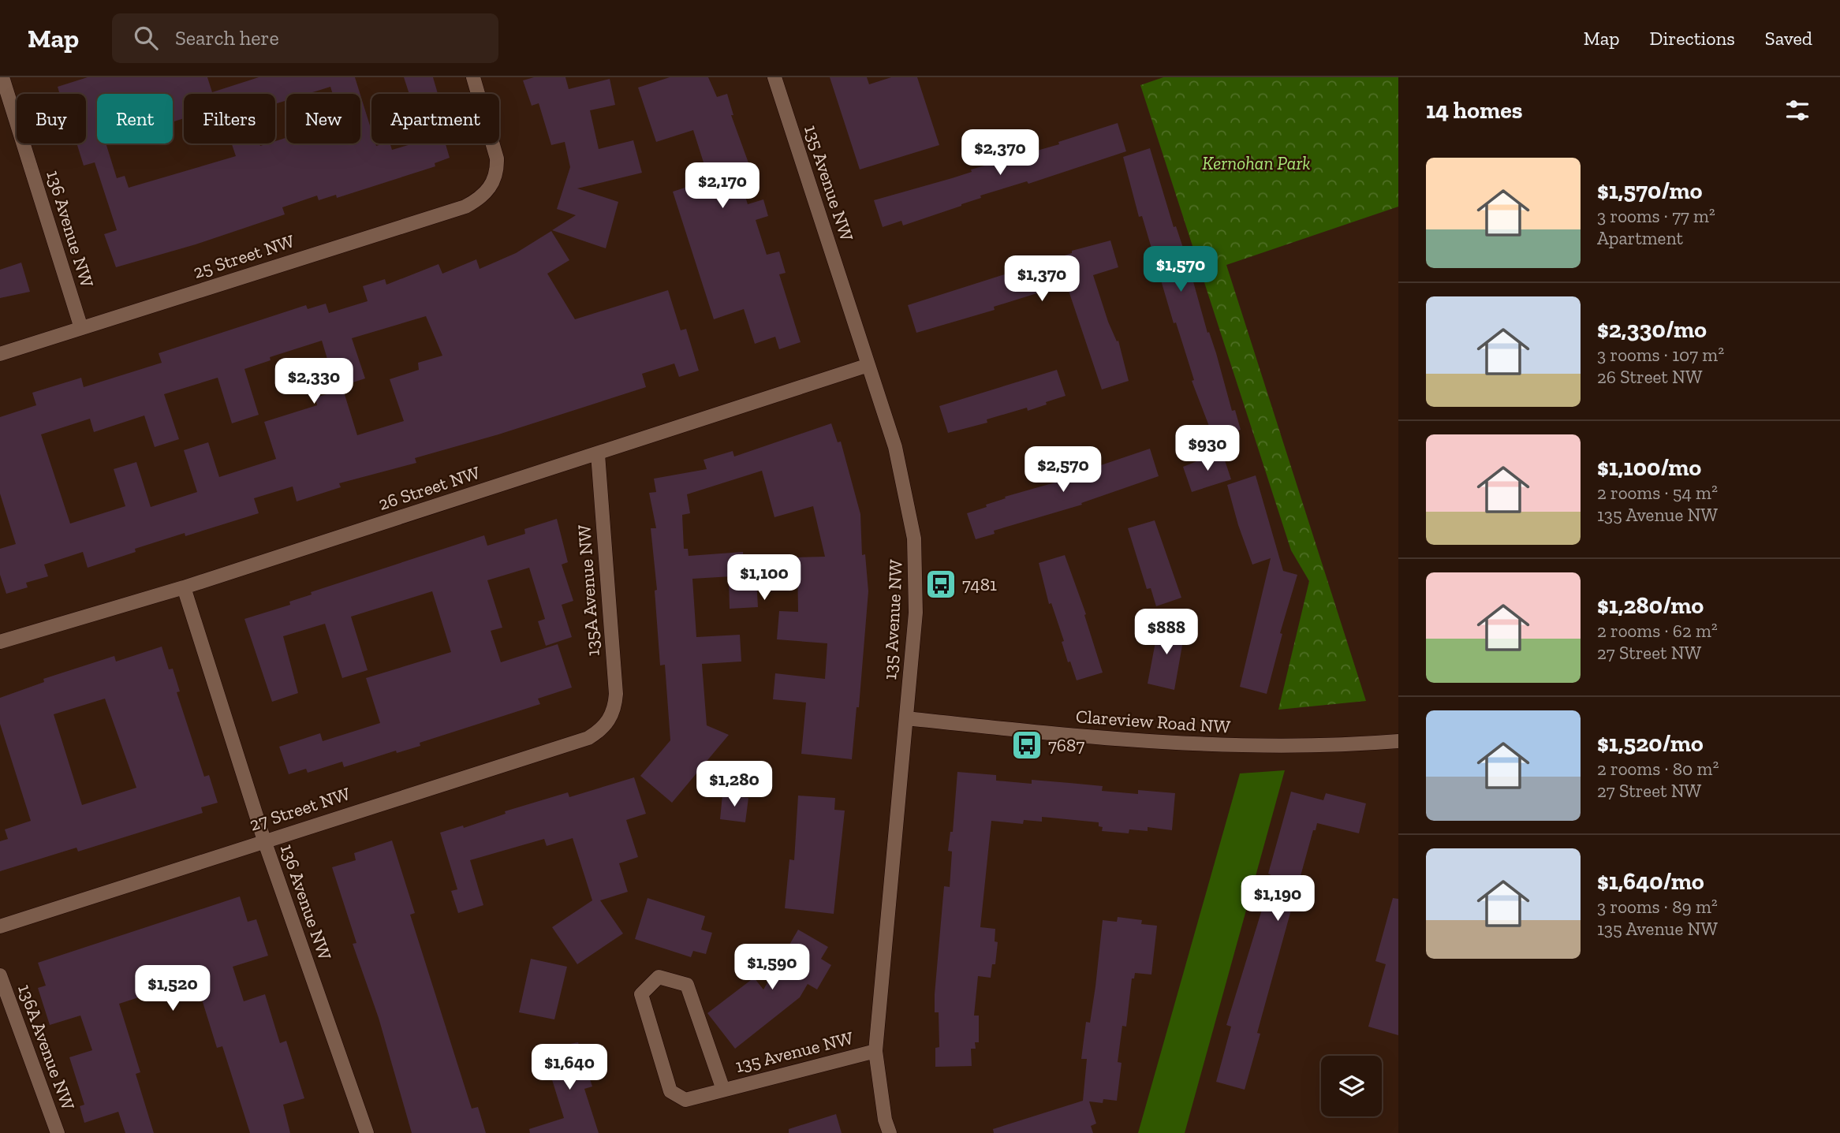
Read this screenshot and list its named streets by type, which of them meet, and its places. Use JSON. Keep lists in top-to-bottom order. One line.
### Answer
{"streets":{"street":["135 Avenue NW","136 Avenue NW","25 Street NW","26 Street NW","135A Avenue NW","Clareview Road NW","27 Street NW","136A Avenue NW"]},"crossings":[["135 Avenue NW","26 Street NW"],["135 Avenue NW","Clareview Road NW"],["136 Avenue NW","25 Street NW"],["136 Avenue NW","26 Street NW"],["136 Avenue NW","27 Street NW"],["26 Street NW","135A Avenue NW"],["135A Avenue NW","27 Street NW"]],"parks":["Kernohan Park"],"places":{"bus stop":["7481","7687"]},"page":{"header":"Map","search":"Search here","nav":["Map","Directions","Saved"],"heading":"14 homes","chip":["Buy","Rent","Filters","New","Apartment"],"price":["$2,370","$2,170","$1,570","$1,370","$2,330","$930","$2,570","$1,100","$888","$1,280","$1,190","$1,590","$1,520","$1,640"],"list":[{"name":"$1,570/mo","note":"3 rooms · 77 m² · Apartment"},{"name":"$2,330/mo","note":"3 rooms · 107 m² · 26 Street NW"},{"name":"$1,100/mo","note":"2 rooms · 54 m² · 135 Avenue NW"},{"name":"$1,280/mo","note":"2 rooms · 62 m² · 27 Street NW"},{"name":"$1,520/mo","note":"2 rooms · 80 m² · 27 Street NW"},{"name":"$1,640/mo","note":"3 rooms · 89 m² · 135 Avenue NW"}]}}
